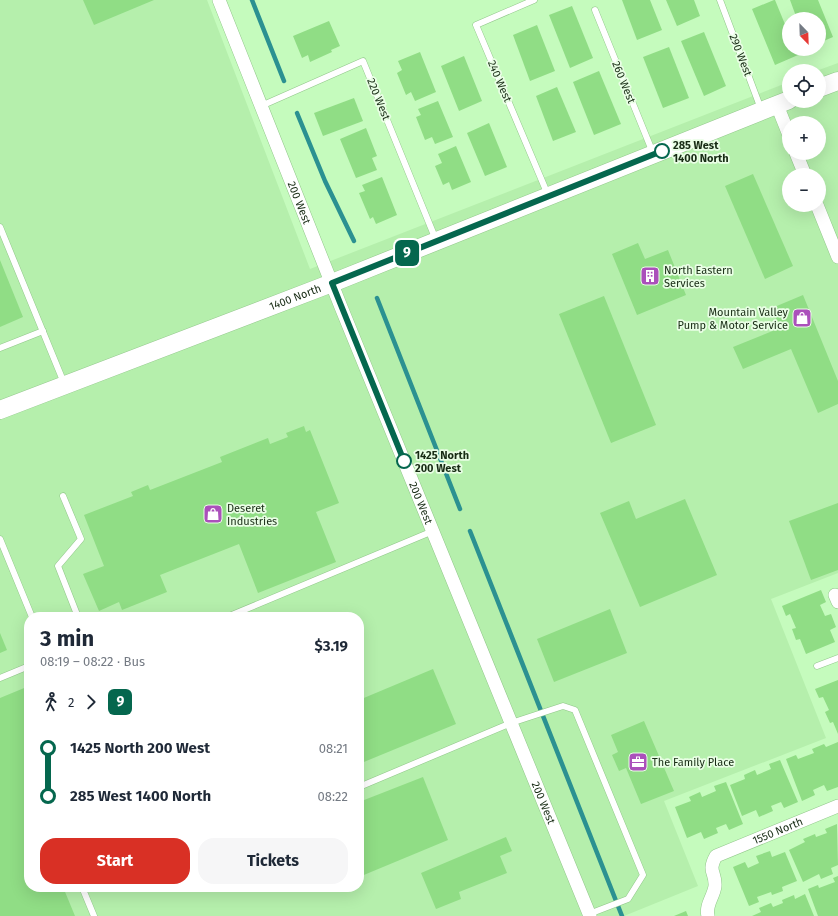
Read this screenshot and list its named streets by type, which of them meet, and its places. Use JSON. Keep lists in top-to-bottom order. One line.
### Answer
{"streets":{"main road":["1400 North"],"street":["200 West","1550 North"],"lane":["290 West","240 West","260 West","220 West"]},"crossings":[["290 West","1400 North"],["240 West","1400 North"],["260 West","1400 North"],["220 West","200 West"],["220 West","1400 North"],["200 West","1400 North"]],"places":{"other":["285 West 1400 North","1425 North 200 West"],"building":["North Eastern Services"],"shop":["Mountain Valley Pump & Motor Service","Deseret Industries"],"office":["The Family Place"]},"lines":["bus line 9"],"north":"bottom right","page":{"on_map":"9","map_buttons":["+","−"],"heading":["3 min","08:19 – 08:22 · Bus","$3.19"],"legs":["2","9"],"list":[{"name":"1425 North 200 West","value":"08:21"},{"name":"285 West 1400 North","value":"08:22"}],"buttons":["Start","Tickets"]}}
